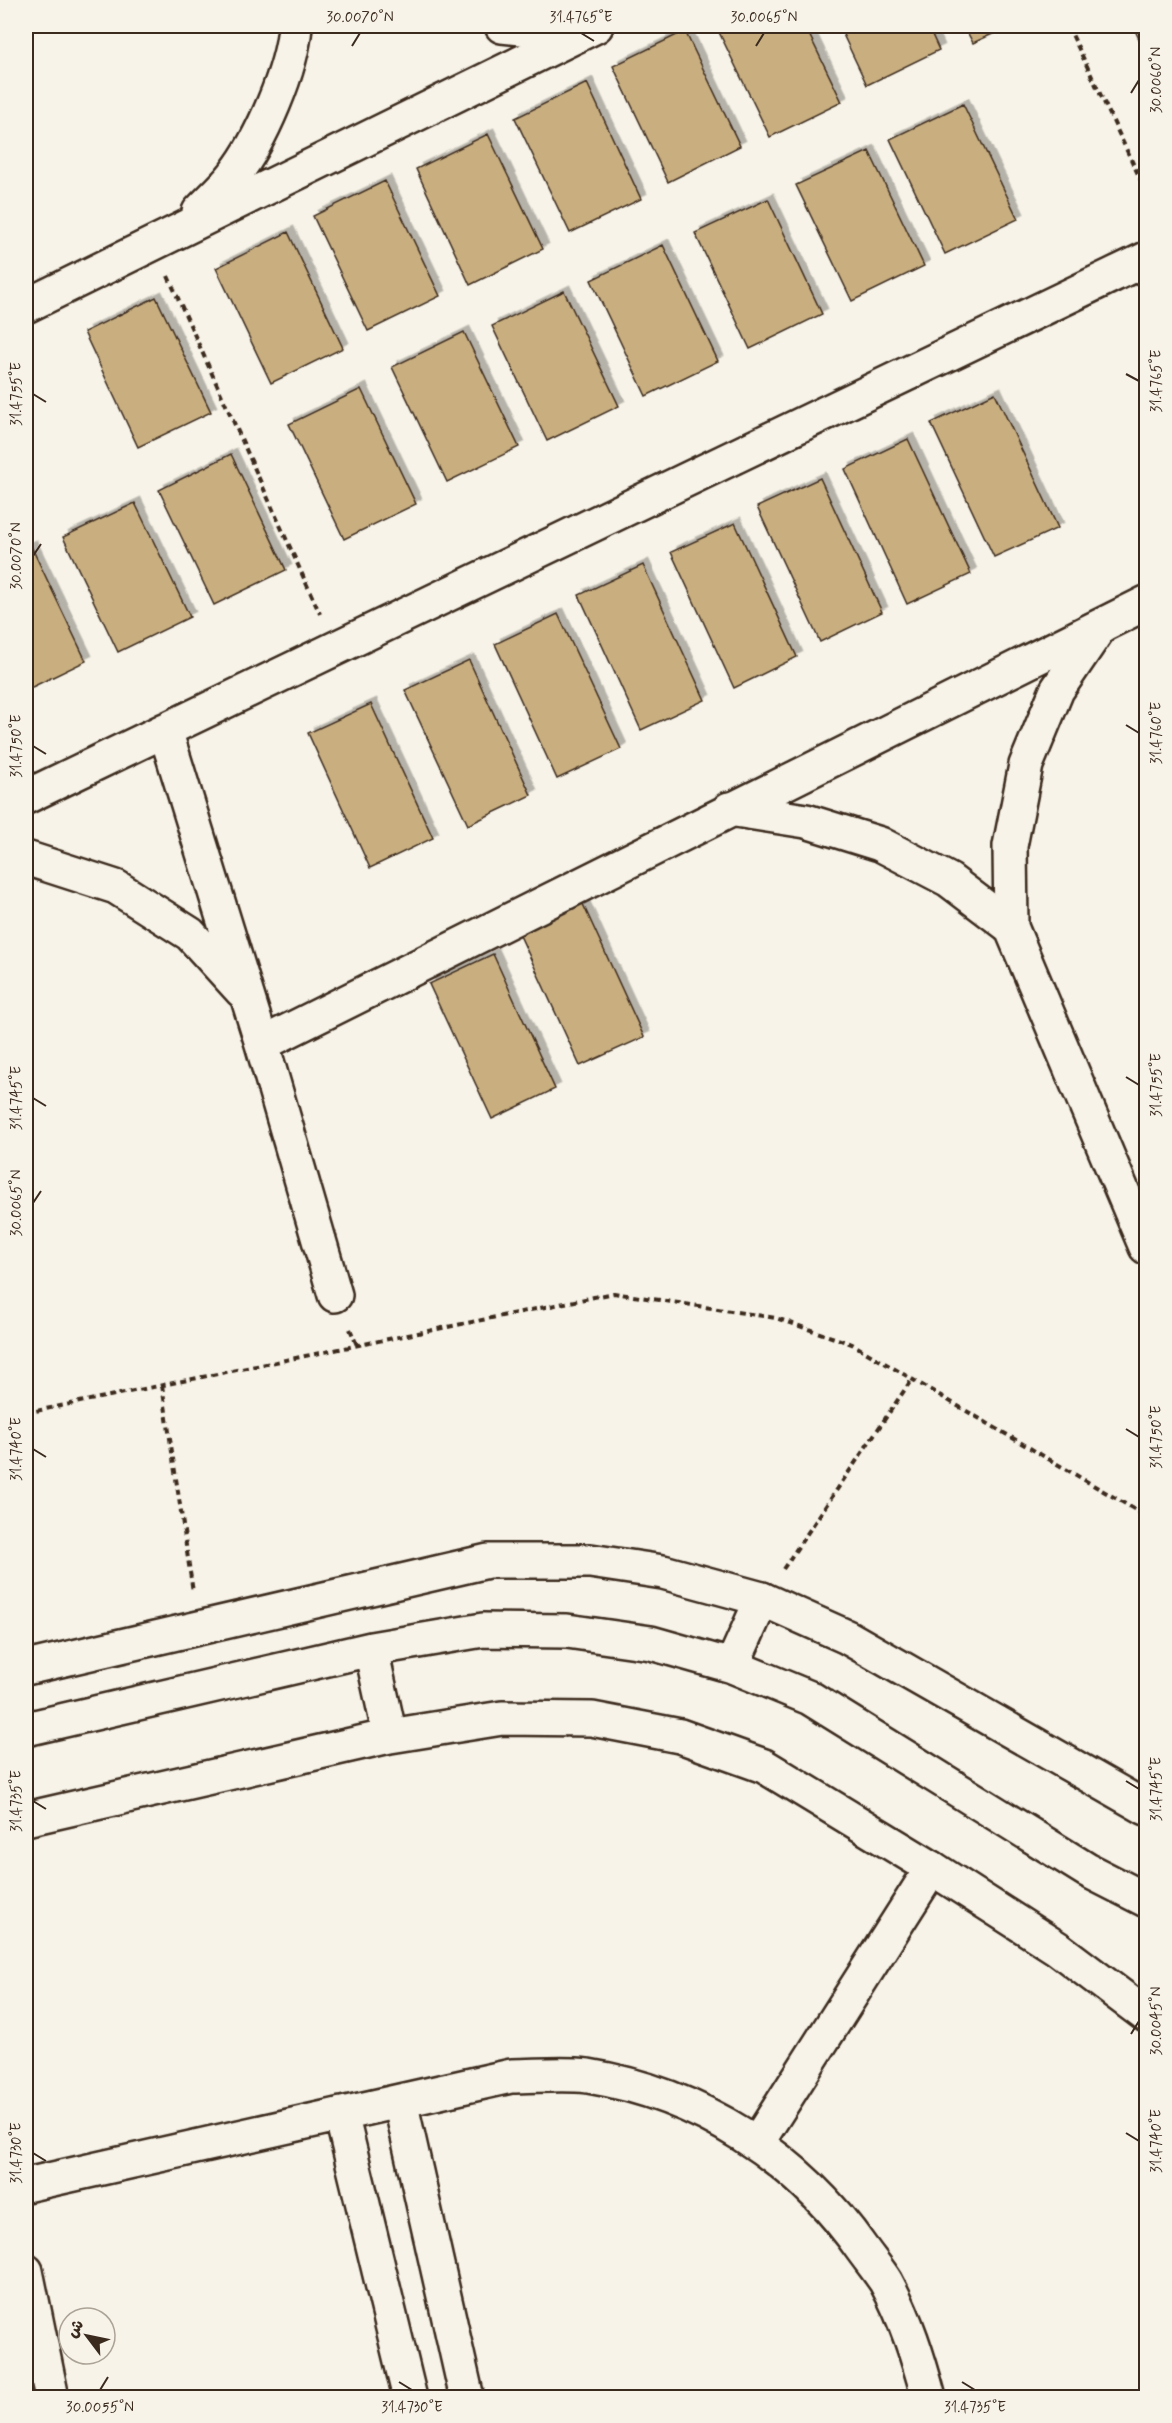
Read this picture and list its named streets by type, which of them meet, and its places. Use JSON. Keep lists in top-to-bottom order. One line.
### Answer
{"north":"top left","coordinates":["30.0070°N","31.4765°E","30.0065°N","30.0060°N","31.4755°E","31.4760°E","31.4750°E","31.4745°E","31.4740°E","31.4735°E","30.0045°N","31.4730°E","30.0055°N"]}
